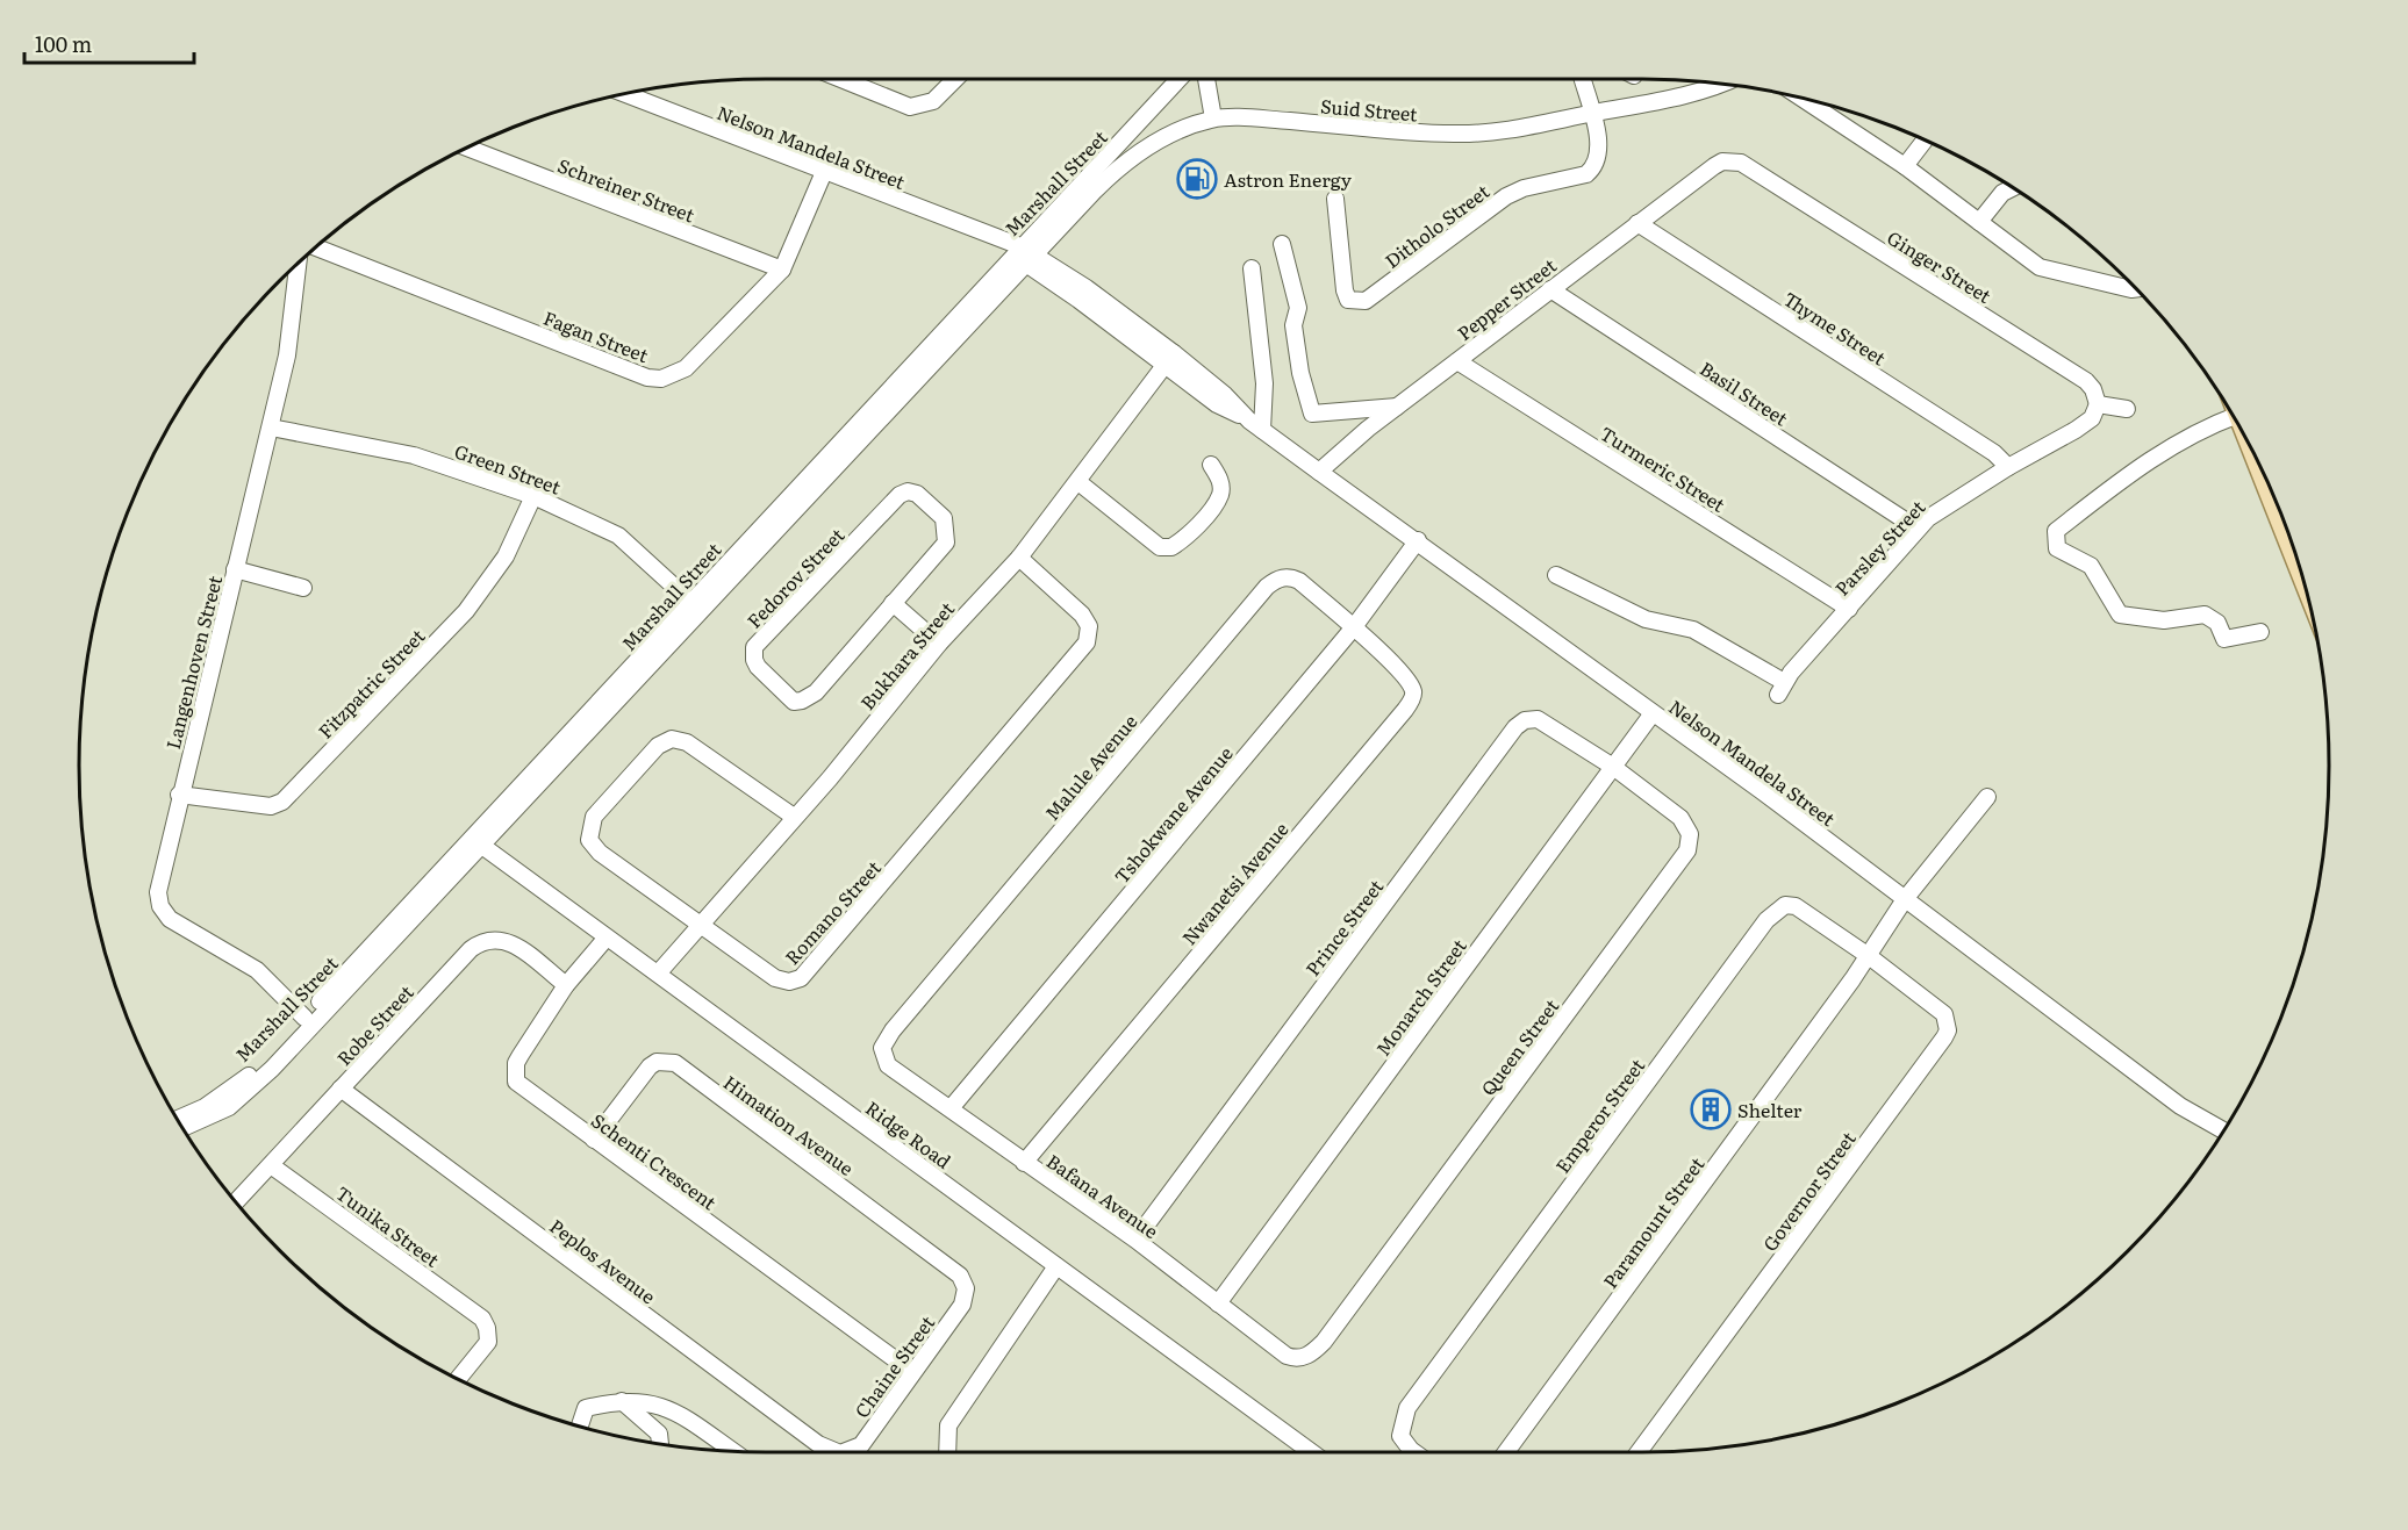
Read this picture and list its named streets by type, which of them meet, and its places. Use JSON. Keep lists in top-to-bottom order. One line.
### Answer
{"streets":{"street":["Suid Street","Nelson Mandela Street","Marshall Street","Schreiner Street","Ditholo Street","Ginger Street","Pepper Street","Thyme Street","Fagan Street","Basil Street","Green Street","Turmeric Street","Parsley Street","Fedorov Street","Bukhara Street","Langenhoven Street","Fitzpatric Street","Malule Avenue","Tshokwane Avenue","Nwanetsi Avenue","Romano Street","Prince Street","Monarch Street","Robe Street","Queen Street","Emperor Street","Himation Avenue","Ridge Road","Schenti Crescent","Governor Street","Bafana Avenue","Paramount Street","Tunika Street","Peplos Avenue","Chaine Street"]},"crossings":[["Suid Street","Nelson Mandela Street"],["Suid Street","Marshall Street"],["Suid Street","Ditholo Street"],["Nelson Mandela Street","Marshall Street"],["Nelson Mandela Street","Pepper Street"],["Nelson Mandela Street","Fagan Street"],["Nelson Mandela Street","Bukhara Street"],["Nelson Mandela Street","Tshokwane Avenue"],["Nelson Mandela Street","Monarch Street"],["Nelson Mandela Street","Paramount Street"],["Marshall Street","Green Street"],["Marshall Street","Langenhoven Street"],["Marshall Street","Ridge Road"],["Schreiner Street","Fagan Street"],["Ginger Street","Pepper Street"],["Ginger Street","Parsley Street"],["Pepper Street","Thyme Street"],["Pepper Street","Basil Street"],["Pepper Street","Turmeric Street"],["Thyme Street","Parsley Street"],["Basil Street","Parsley Street"],["Green Street","Langenhoven Street"],["Green Street","Fitzpatric Street"],["Turmeric Street","Parsley Street"],["Bukhara Street","Romano Street"],["Bukhara Street","Ridge Road"],["Langenhoven Street","Fitzpatric Street"],["Malule Avenue","Tshokwane Avenue"],["Malule Avenue","Nwanetsi Avenue"],["Malule Avenue","Bafana Avenue"],["Tshokwane Avenue","Nwanetsi Avenue"],["Tshokwane Avenue","Bafana Avenue"],["Nwanetsi Avenue","Bafana Avenue"],["Prince Street","Monarch Street"],["Prince Street","Queen Street"],["Prince Street","Bafana Avenue"],["Monarch Street","Queen Street"],["Monarch Street","Bafana Avenue"],["Robe Street","Schenti Crescent"],["Robe Street","Tunika Street"],["Robe Street","Peplos Avenue"],["Queen Street","Bafana Avenue"],["Emperor Street","Governor Street"],["Emperor Street","Paramount Street"],["Himation Avenue","Schenti Crescent"],["Himation Avenue","Chaine Street"],["Ridge Road","Schenti Crescent"],["Schenti Crescent","Chaine Street"],["Governor Street","Paramount Street"]],"places":{"fuel station":["Astron Energy"],"building":["Shelter"]},"scale_bar":"100 m"}
